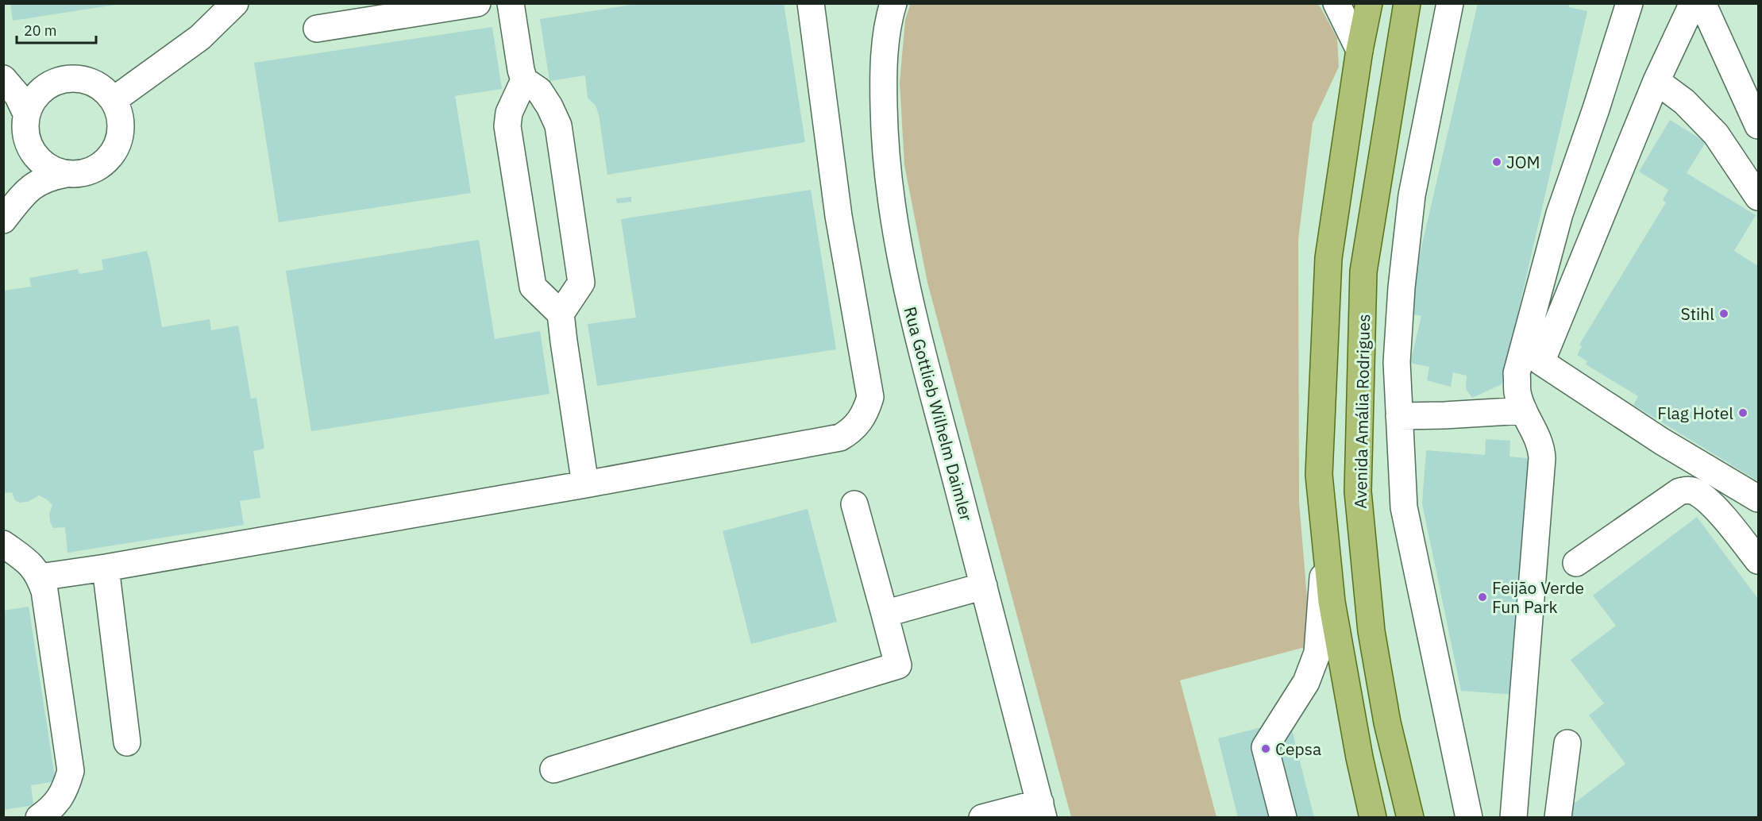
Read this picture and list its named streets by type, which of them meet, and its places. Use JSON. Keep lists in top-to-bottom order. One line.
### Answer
{"streets":{"main road":["Avenida Amália Rodrigues"],"street":["Rua Gottlieb Wilhelm Daimler"]},"places":["JOM","Stihl","Flag Hotel","Feijão Verde Fun Park","Cepsa"],"scale_bar":"20 m"}
